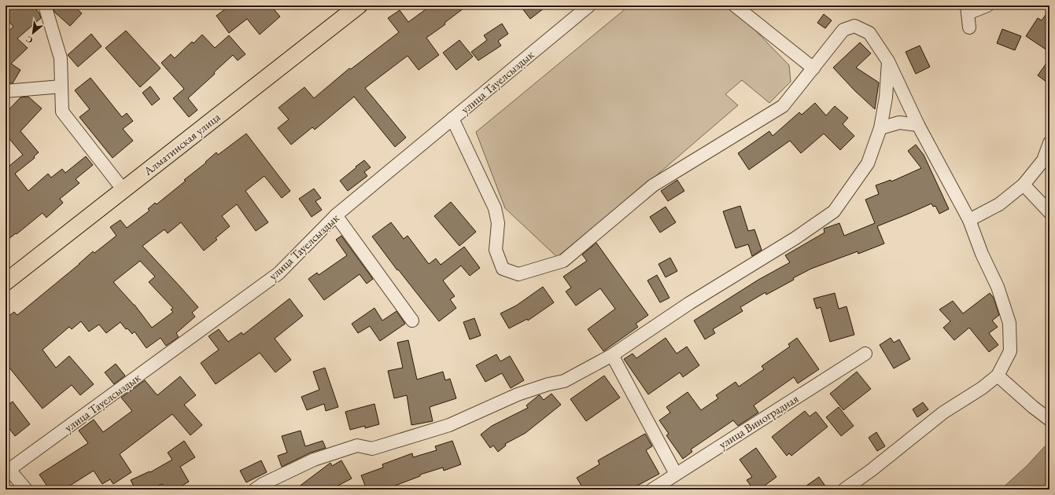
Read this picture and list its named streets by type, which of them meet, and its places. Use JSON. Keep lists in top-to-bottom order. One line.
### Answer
{"streets":{"main road":["Алматинская улица"],"street":["улица Тауелсыздык","улица Виноградная"]},"north":"bottom left"}
